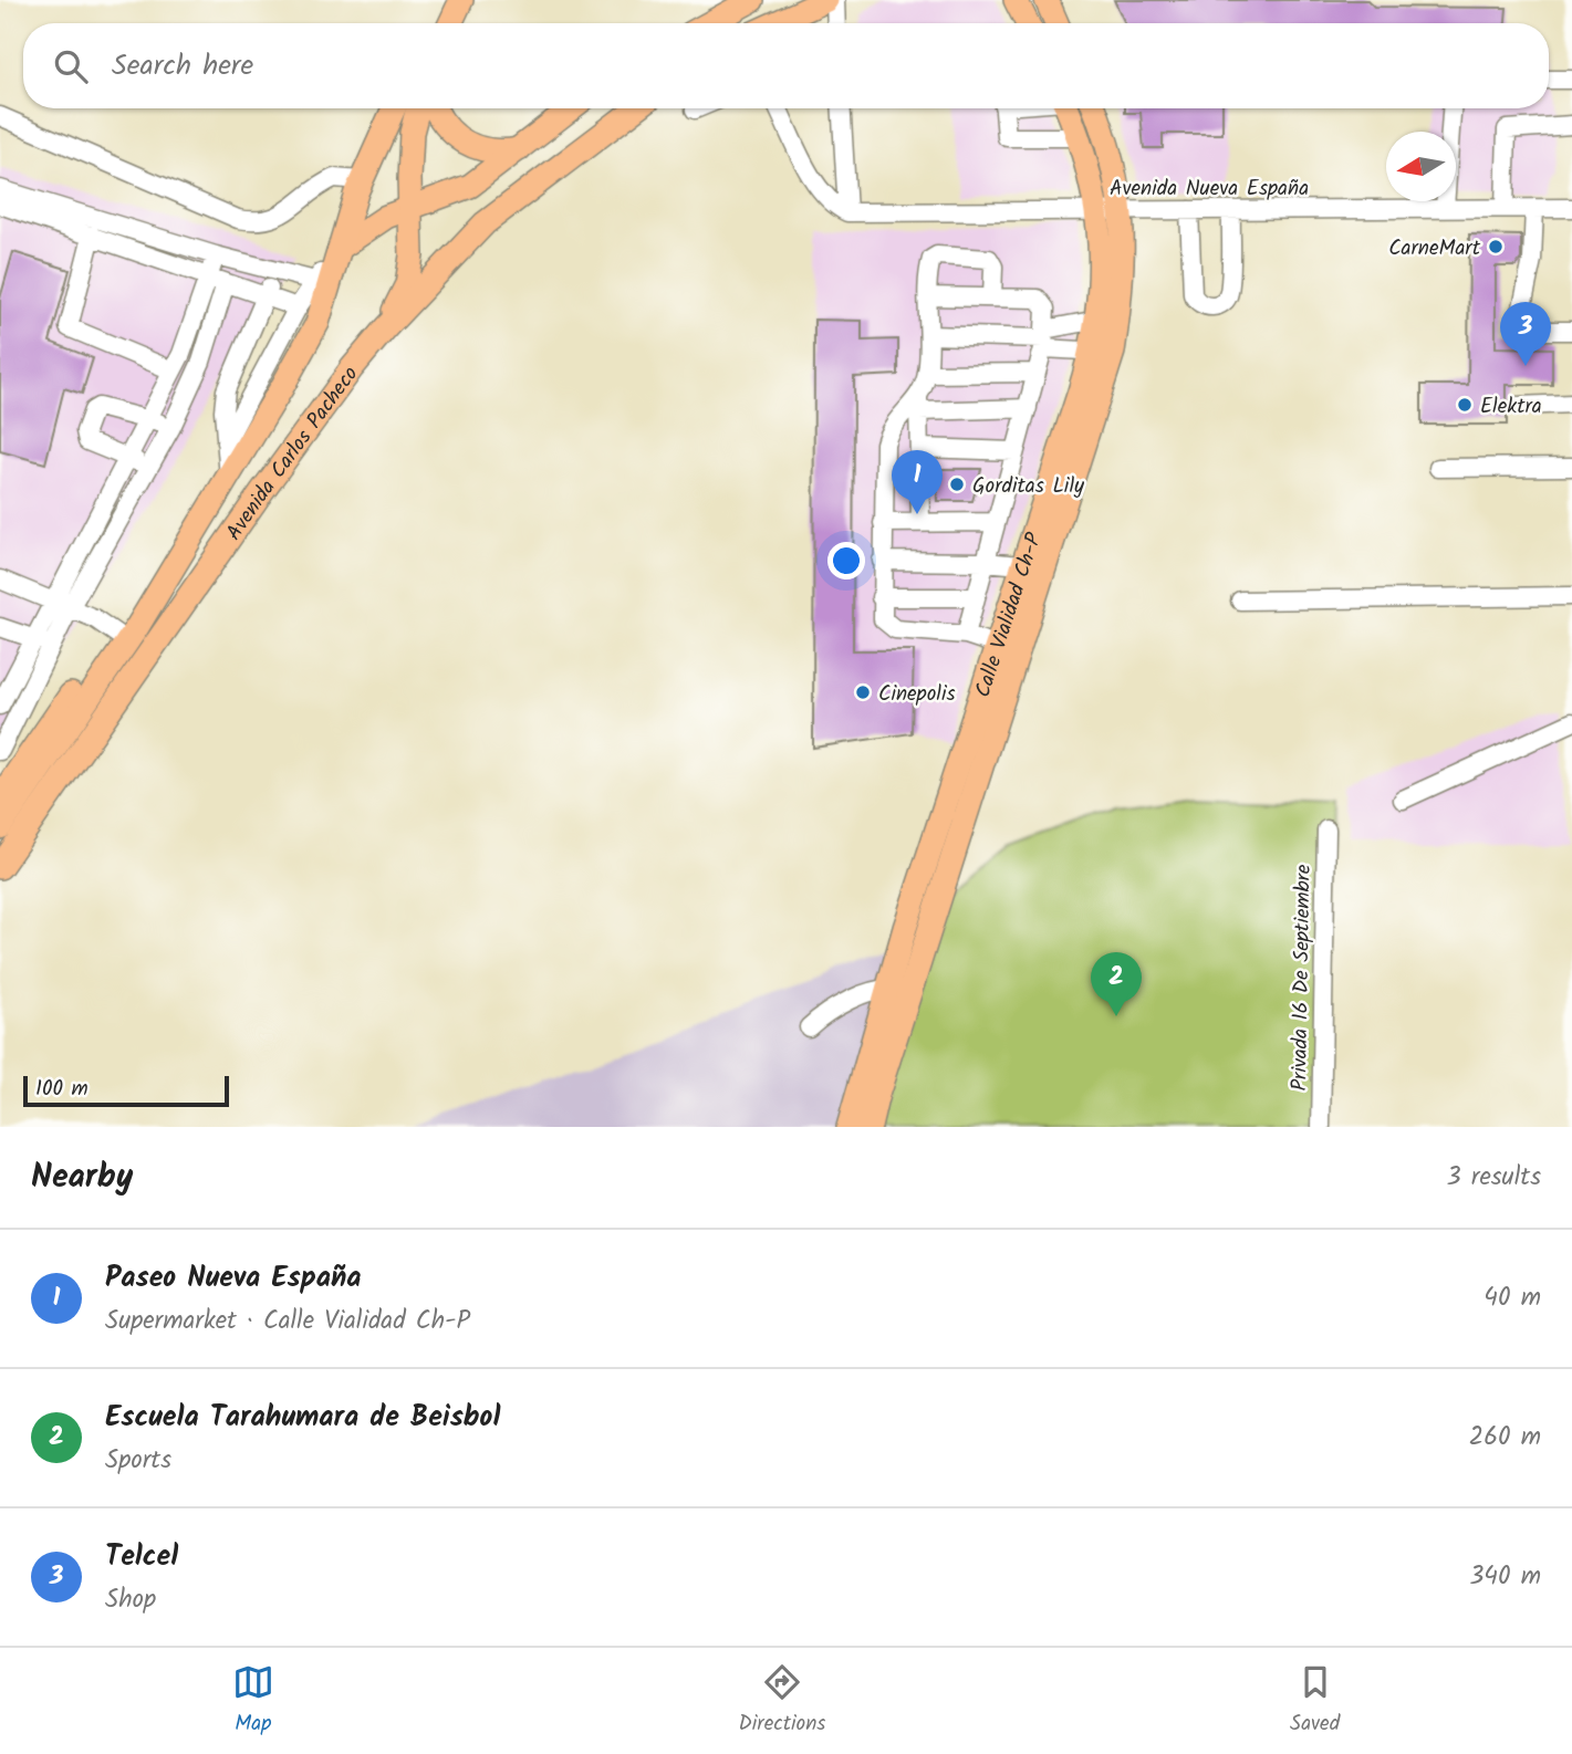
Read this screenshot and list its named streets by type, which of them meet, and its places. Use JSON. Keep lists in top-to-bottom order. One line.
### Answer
{"streets":{"main road":["Avenida Carlos Pacheco","Calle Vialidad Ch-P"],"street":["Avenida Nueva España","Privada 16 De Septiembre"]},"crossings":[["Avenida Nueva España","Calle Vialidad Ch-P"]],"places":["CarneMart","Elektra","Gorditas Lily","Cinepolis"],"scale_bar":"100 m","north":"left","page":{"search":"Search here","pins":["3","1","2"],"scale":"100 m","heading":["Nearby","3 results"],"list":[{"mark":"1","name":"Paseo Nueva España","note":"Supermarket · Calle Vialidad Ch-P","value":"40 m"},{"mark":"2","name":"Escuela Tarahumara de Beisbol","note":"Sports","value":"260 m"},{"mark":"3","name":"Telcel","note":"Shop","value":"340 m"}],"nav":["Map","Directions","Saved"]}}
